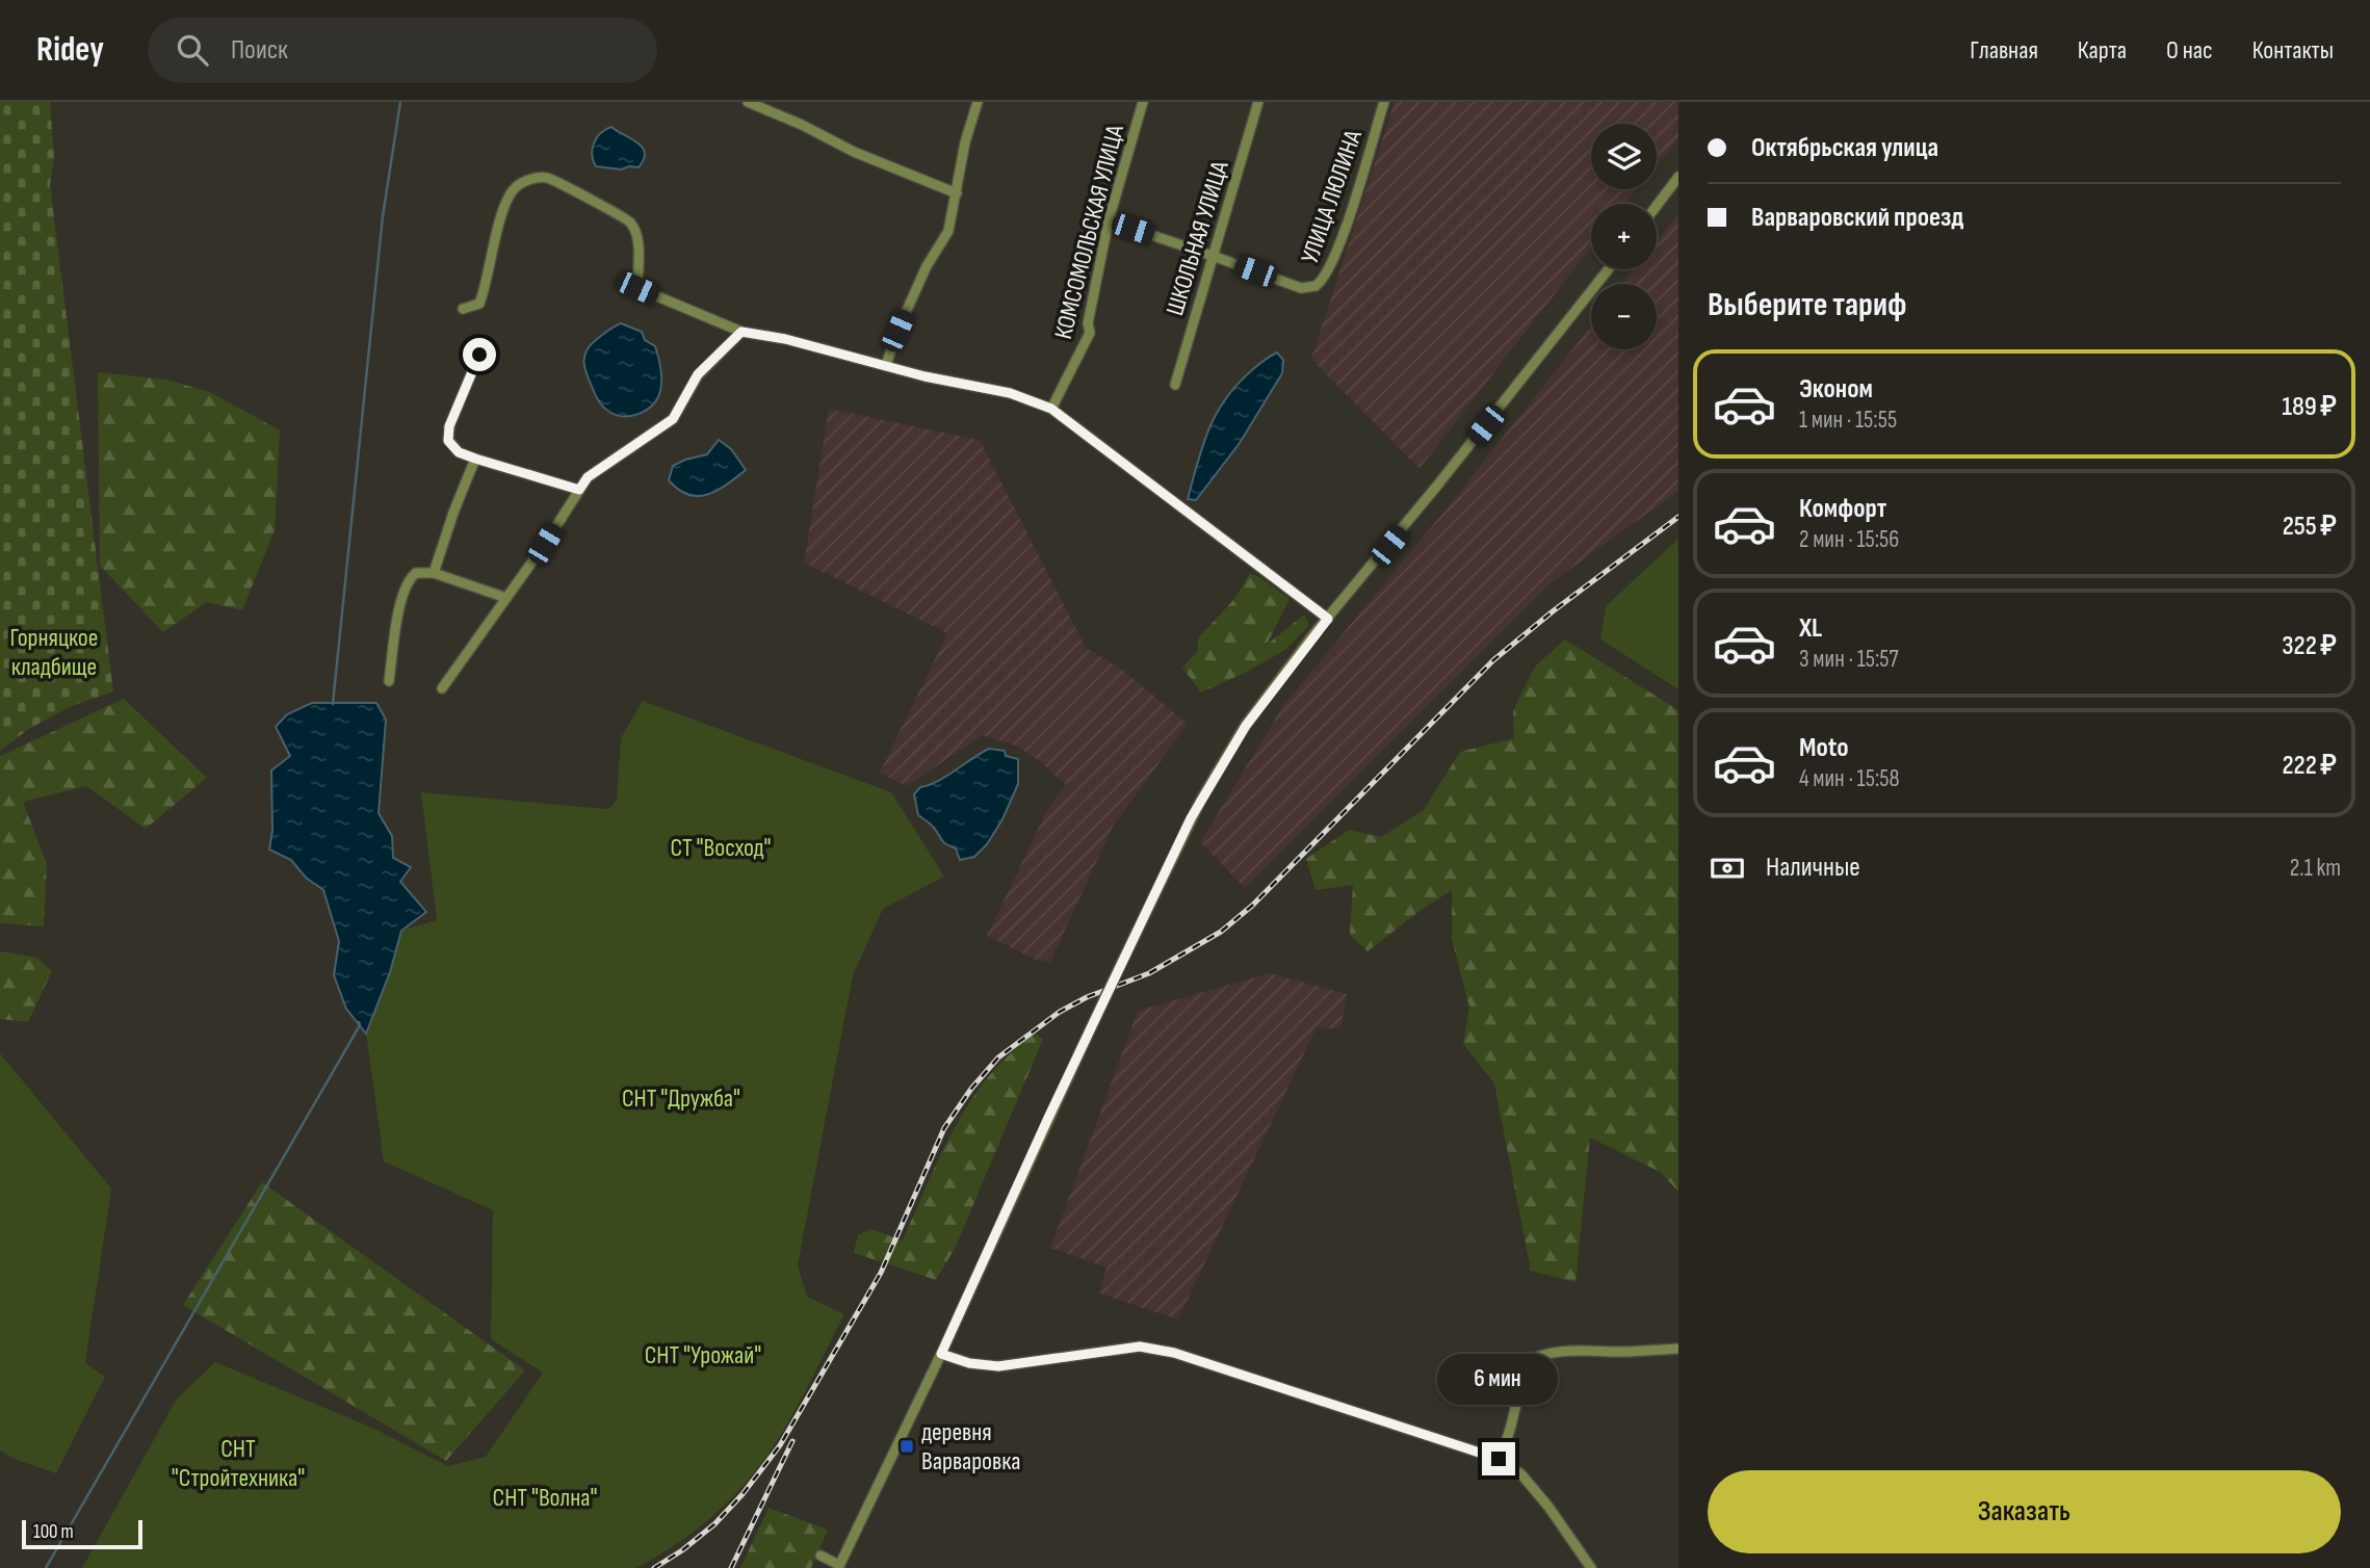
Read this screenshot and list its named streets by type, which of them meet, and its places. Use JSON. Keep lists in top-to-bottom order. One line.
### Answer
{"streets":{"street":["УЛИЦА ЛЮЛИНА","КОМСОМОЛЬСКАЯ УЛИЦА","ШКОЛЬНАЯ УЛИЦА"]},"crossings":[["УЛИЦА ЛЮЛИНА","ШКОЛЬНАЯ УЛИЦА"]],"parks":["Горняцкое кладбище","СТ \"Восход\"","СНТ \"Дружба\"","СНТ \"Урожай\"","СНТ \"Стройтехника\"","СНТ \"Волна\""],"places":{"transit":["деревня Варваровка"]},"scale_bar":"100 m","page":{"header":"Ridey","search":"Поиск","nav":["Главная","Карта","О нас","Контакты"],"banner":["Октябрьская улица","Варваровский проезд"],"map_buttons":["+","−"],"heading":"Выберите тариф","list":[{"name":"Эконом","note":"1 мин · 15:55","value":"189 ₽"},{"name":"Комфорт","note":"2 мин · 15:56","value":"255 ₽"},{"name":"XL","note":"3 мин · 15:57","value":"322 ₽"},{"name":"Moto","note":"4 мин · 15:58","value":"222 ₽"}],"pay":["Наличные","2.1 km"],"bubble":"6 мин","buttons":"Заказать","scale":"100 m"}}
